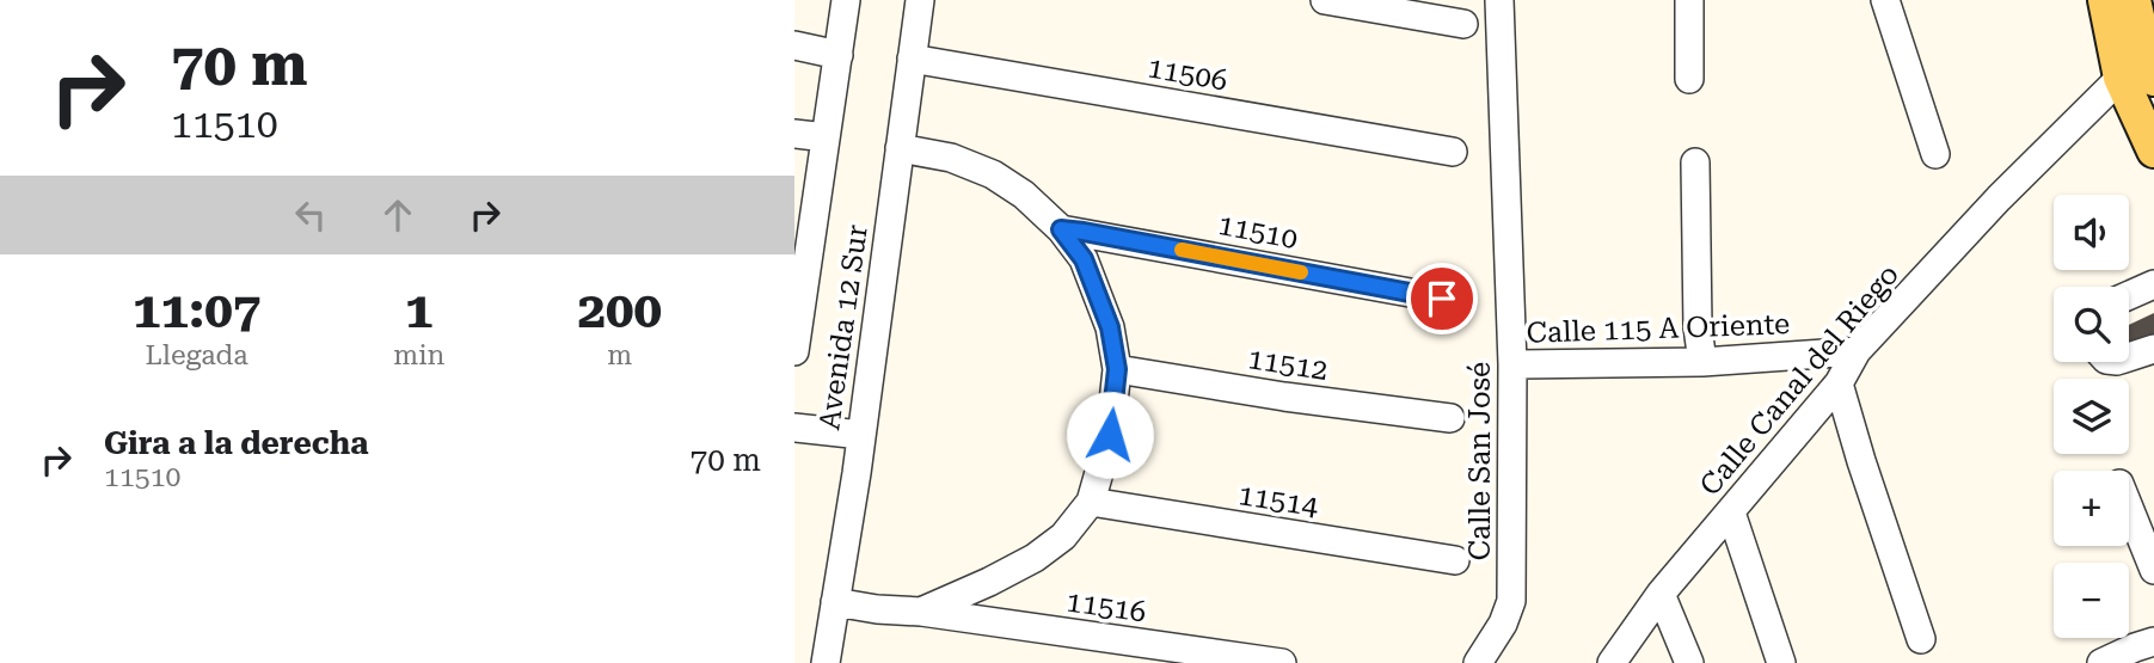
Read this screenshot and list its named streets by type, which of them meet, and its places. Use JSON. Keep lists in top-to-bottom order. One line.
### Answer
{"streets":{"street":["11506","11510","Avenida 12 Sur","Calle 115 A Oriente","11512","Calle Canal del Riego","Calle San José","11514","11516"]},"crossings":[["11506","Avenida 12 Sur"],["Avenida 12 Sur","11516"],["Calle 115 A Oriente","Calle Canal del Riego"],["Calle 115 A Oriente","Calle San José"]],"page":{"turn":["70 m","11510"],"map_buttons":["+","−"],"eta":["11:07","Llegada","1","min","200","m"],"list":[{"name":"Gira a la derecha","note":"11510","value":"70 m"}]}}
